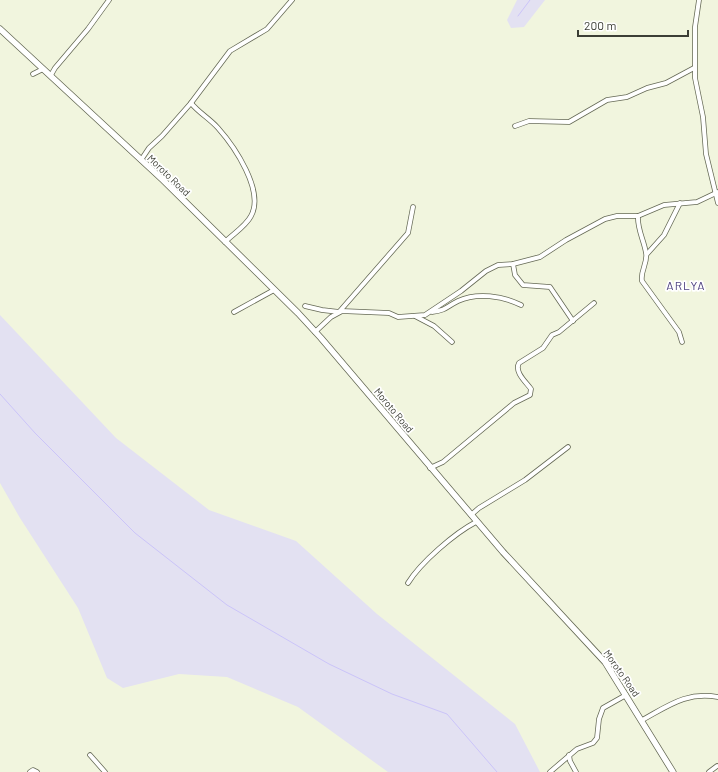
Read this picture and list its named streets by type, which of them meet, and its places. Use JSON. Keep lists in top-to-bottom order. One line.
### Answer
{"streets":{"main road":["Moroto Road"]},"districts":["ARLYA"],"scale_bar":"200 m"}
